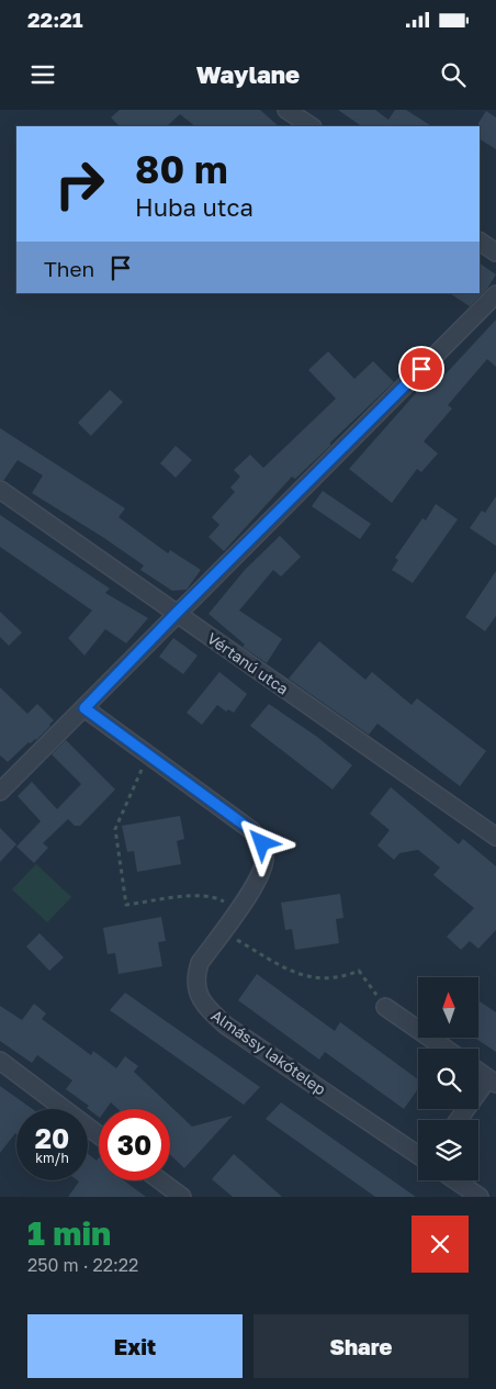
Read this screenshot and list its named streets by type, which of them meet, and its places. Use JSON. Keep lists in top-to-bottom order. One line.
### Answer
{"streets":{"street":["Vértanú utca","Almássy lakótelep"]},"north":"top","page":{"status":"22:21","header":"Waylane","turn":["80 m","Huba utca"],"then":"Then","speed":"20 km/h","limit":"30","heading":["1 min","250 m · 22:22"],"buttons":["Exit","Share"]}}
